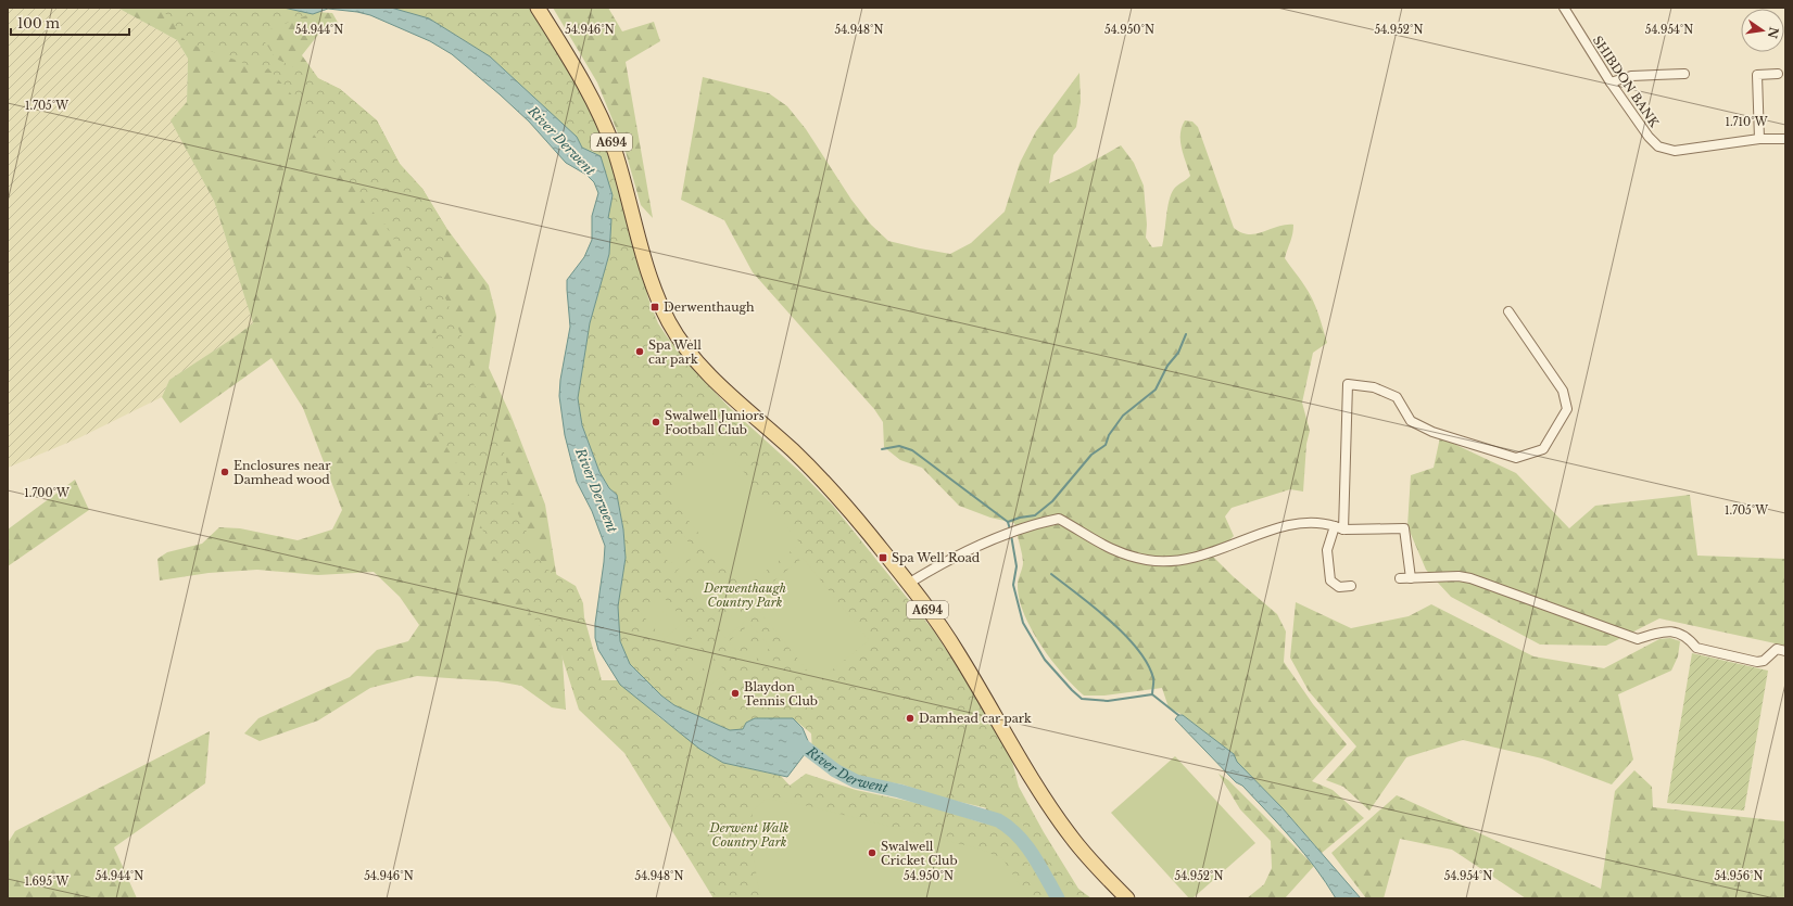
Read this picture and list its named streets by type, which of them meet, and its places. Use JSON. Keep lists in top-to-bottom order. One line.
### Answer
{"streets":{"main road":["A694"],"street":["SHIBDON BANK"]},"water":["River Derwent"],"parks":["Derwenthaugh Country Park","Derwent Walk Country Park"],"places":{"transit":["Derwenthaugh","Spa Well Road"],"other":["Spa Well car park","Swalwell Juniors Football Club","Enclosures near Damhead wood","Blaydon Tennis Club","Damhead car park","Swalwell Cricket Club"]},"scale_bar":"100 m","north":"right","coordinates":["54.944°N","54.946°N","54.948°N","54.950°N","54.952°N","54.954°N","1.705°W","1.710°W","1.700°W","54.956°N","1.695°W"]}
